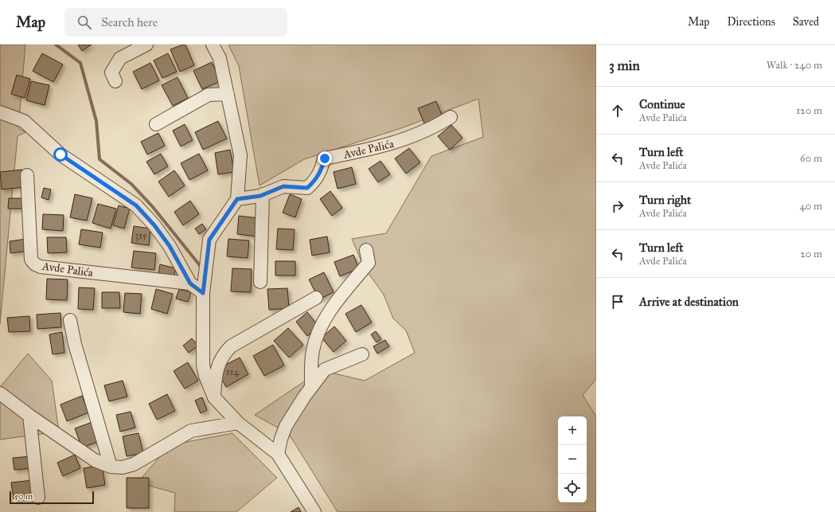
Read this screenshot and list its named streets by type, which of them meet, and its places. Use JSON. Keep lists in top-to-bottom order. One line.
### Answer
{"streets":{"street":["Avde Palića"]},"house_numbers":["315","114"],"scale_bar":"50 m","page":{"header":"Map","search":"Search here","nav":["Map","Directions","Saved"],"heading":["3 min","Walk · 240 m"],"list":[["Continue","Avde Palića","120 m"],["Turn left","Avde Palića","60 m"],["Turn right","Avde Palića","40 m"],["Turn left","Avde Palića","20 m"],"Arrive at destination"],"map_buttons":["+","−"],"scale":"50 m"}}
